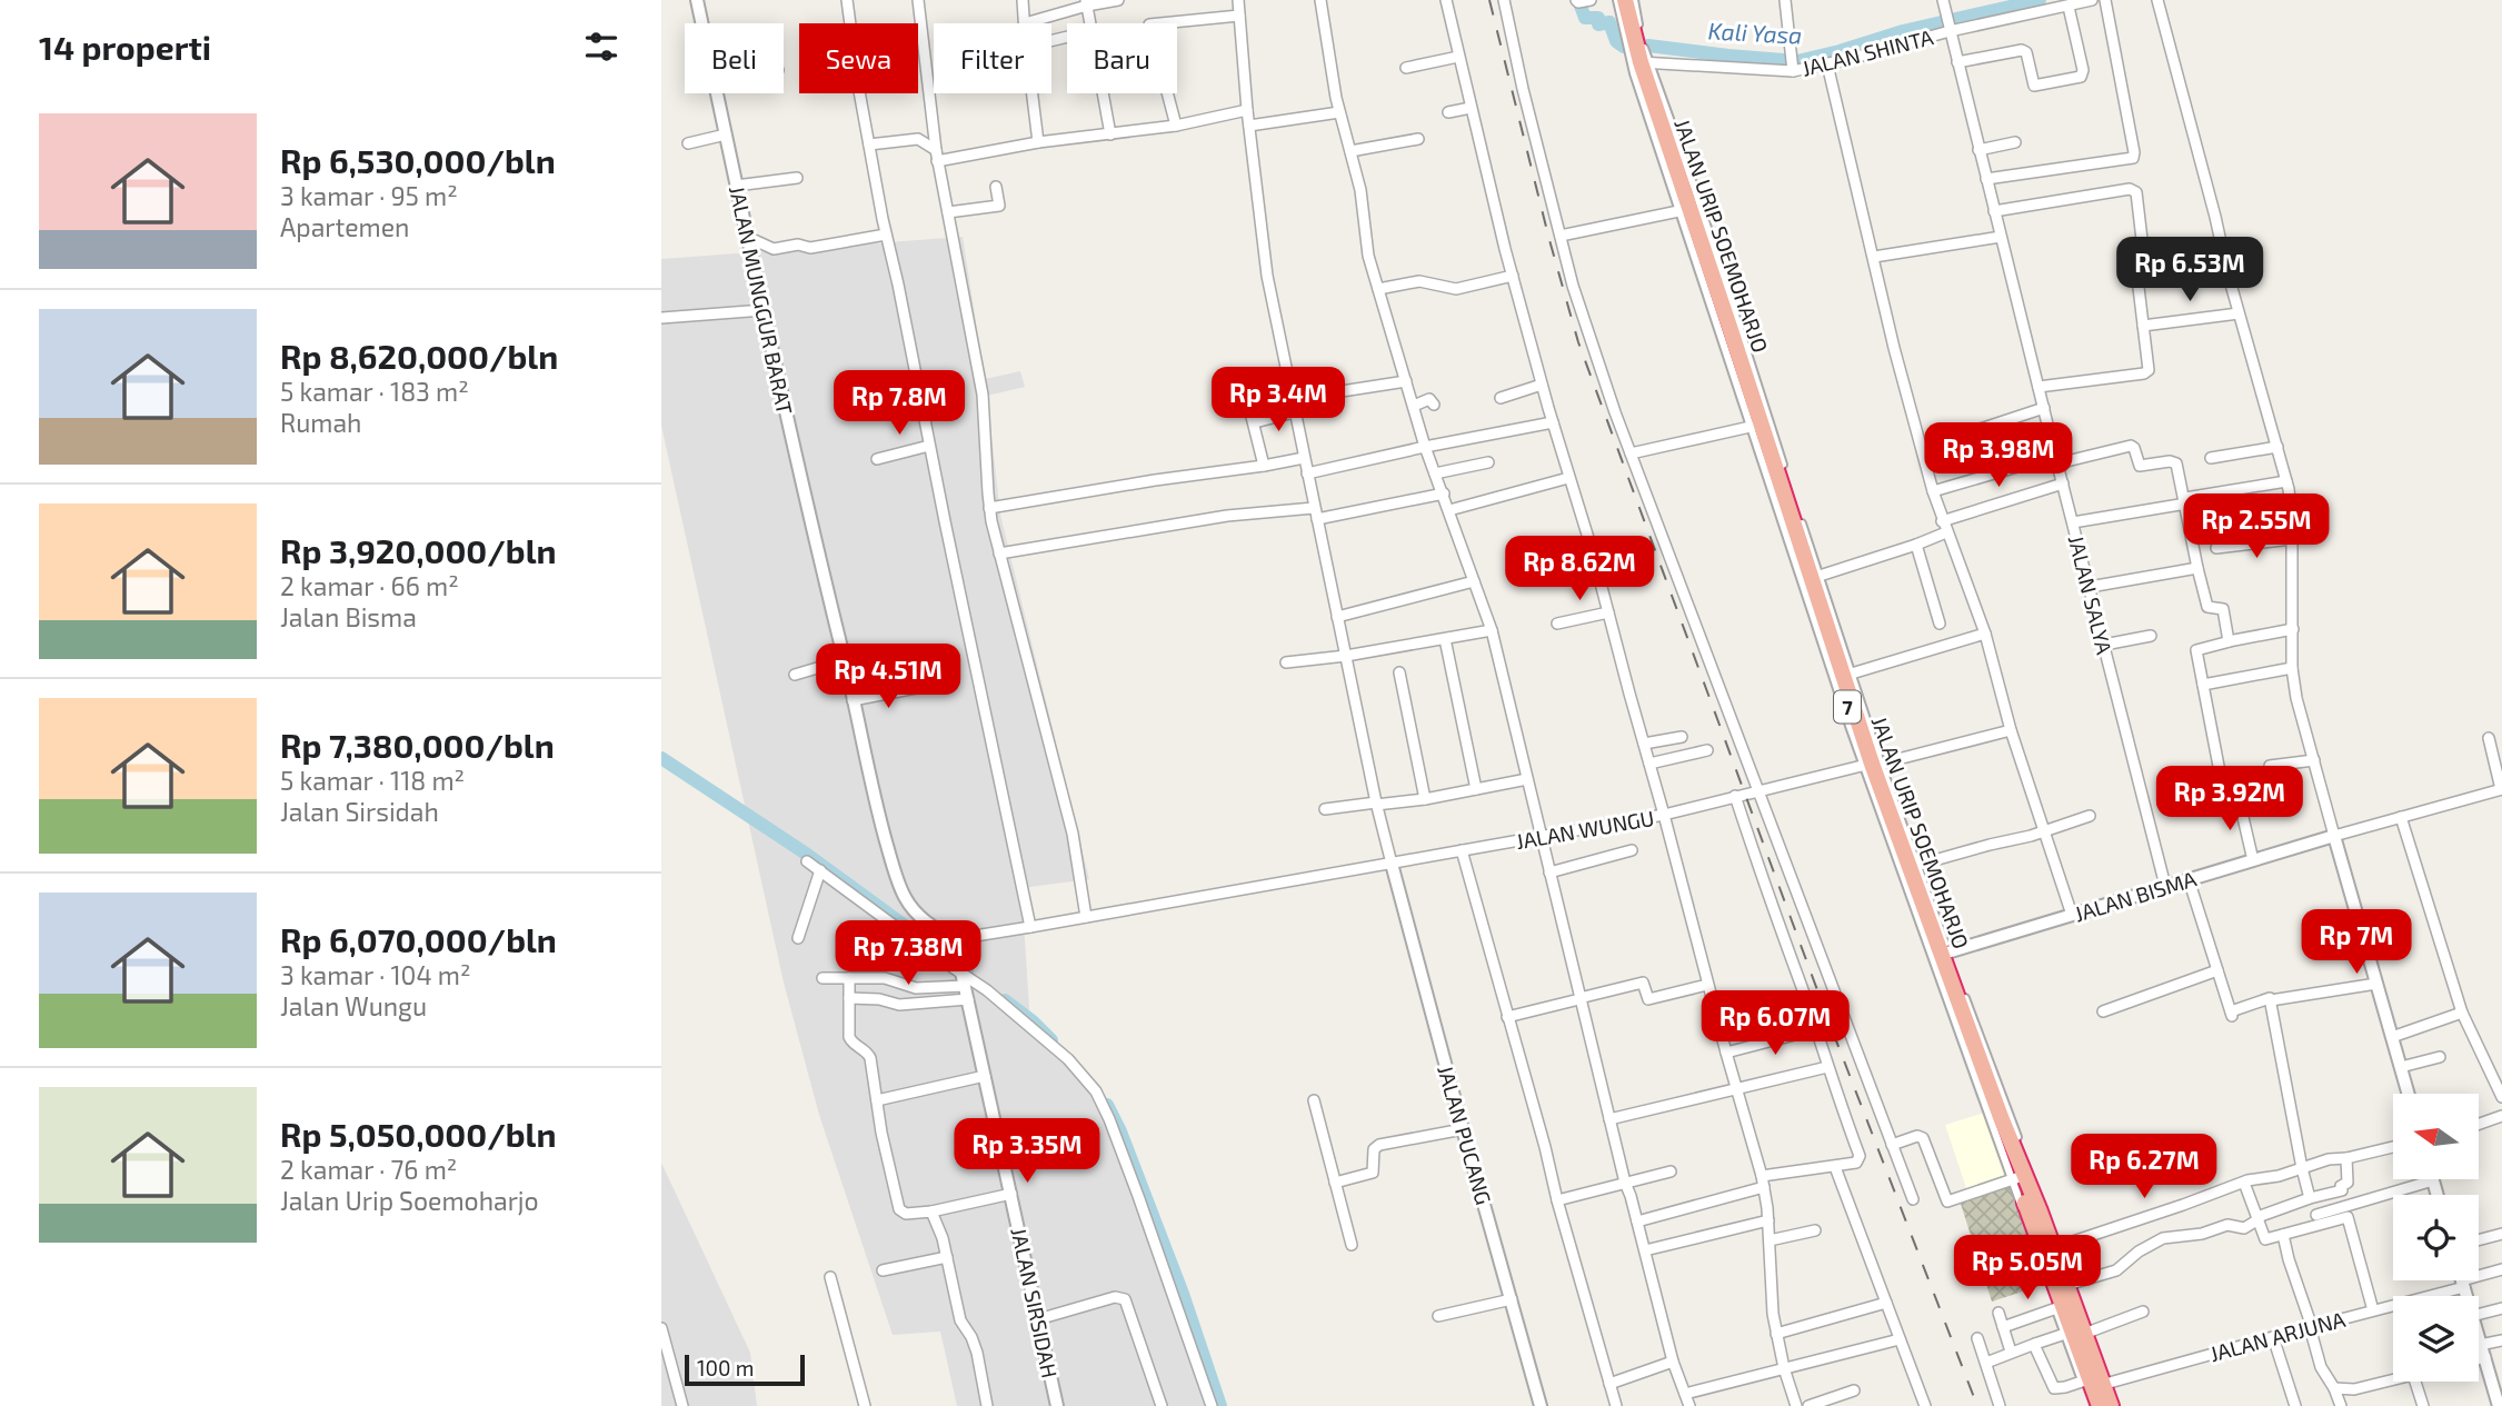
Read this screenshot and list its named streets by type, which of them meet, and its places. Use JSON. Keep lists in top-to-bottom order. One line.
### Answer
{"streets":{"highway":["JALAN URIP SOEMOHARJO","7"],"street":["JALAN SHINTA","JALAN MUNGGUR BARAT","JALAN SALYA","JALAN WUNGU","JALAN BISMA","JALAN PUCANG","JALAN SIRSIDAH","JALAN ARJUNA"]},"crossings":[["JALAN SHINTA","JALAN URIP SOEMOHARJO"],["JALAN SHINTA","JALAN SALYA"],["JALAN URIP SOEMOHARJO","JALAN BISMA"],["JALAN URIP SOEMOHARJO","JALAN ARJUNA"],["JALAN MUNGGUR BARAT","JALAN WUNGU"],["JALAN MUNGGUR BARAT","JALAN SIRSIDAH"],["JALAN SALYA","JALAN BISMA"],["JALAN WUNGU","JALAN PUCANG"],["JALAN WUNGU","JALAN SIRSIDAH"]],"water":["Kali Yasa"],"scale_bar":"100 m","north":"left","page":{"heading":"14 properti","chip":["Beli","Sewa","Filter","Baru"],"list":[{"name":"Rp 6,530,000/bln","note":"3 kamar · 95 m² · Apartemen"},{"name":"Rp 8,620,000/bln","note":"5 kamar · 183 m² · Rumah"},{"name":"Rp 3,920,000/bln","note":"2 kamar · 66 m² · Jalan Bisma"},{"name":"Rp 7,380,000/bln","note":"5 kamar · 118 m² · Jalan Sirsidah"},{"name":"Rp 6,070,000/bln","note":"3 kamar · 104 m² · Jalan Wungu"},{"name":"Rp 5,050,000/bln","note":"2 kamar · 76 m² · Jalan Urip Soemoharjo"}],"price":["Rp 6.53M","Rp 3.4M","Rp 7.8M","Rp 3.98M","Rp 2.55M","Rp 8.62M","Rp 4.51M","Rp 3.92M","Rp 7M","Rp 7.38M","Rp 6.07M","Rp 3.35M","Rp 6.27M","Rp 5.05M"],"scale":"100 m"}}
